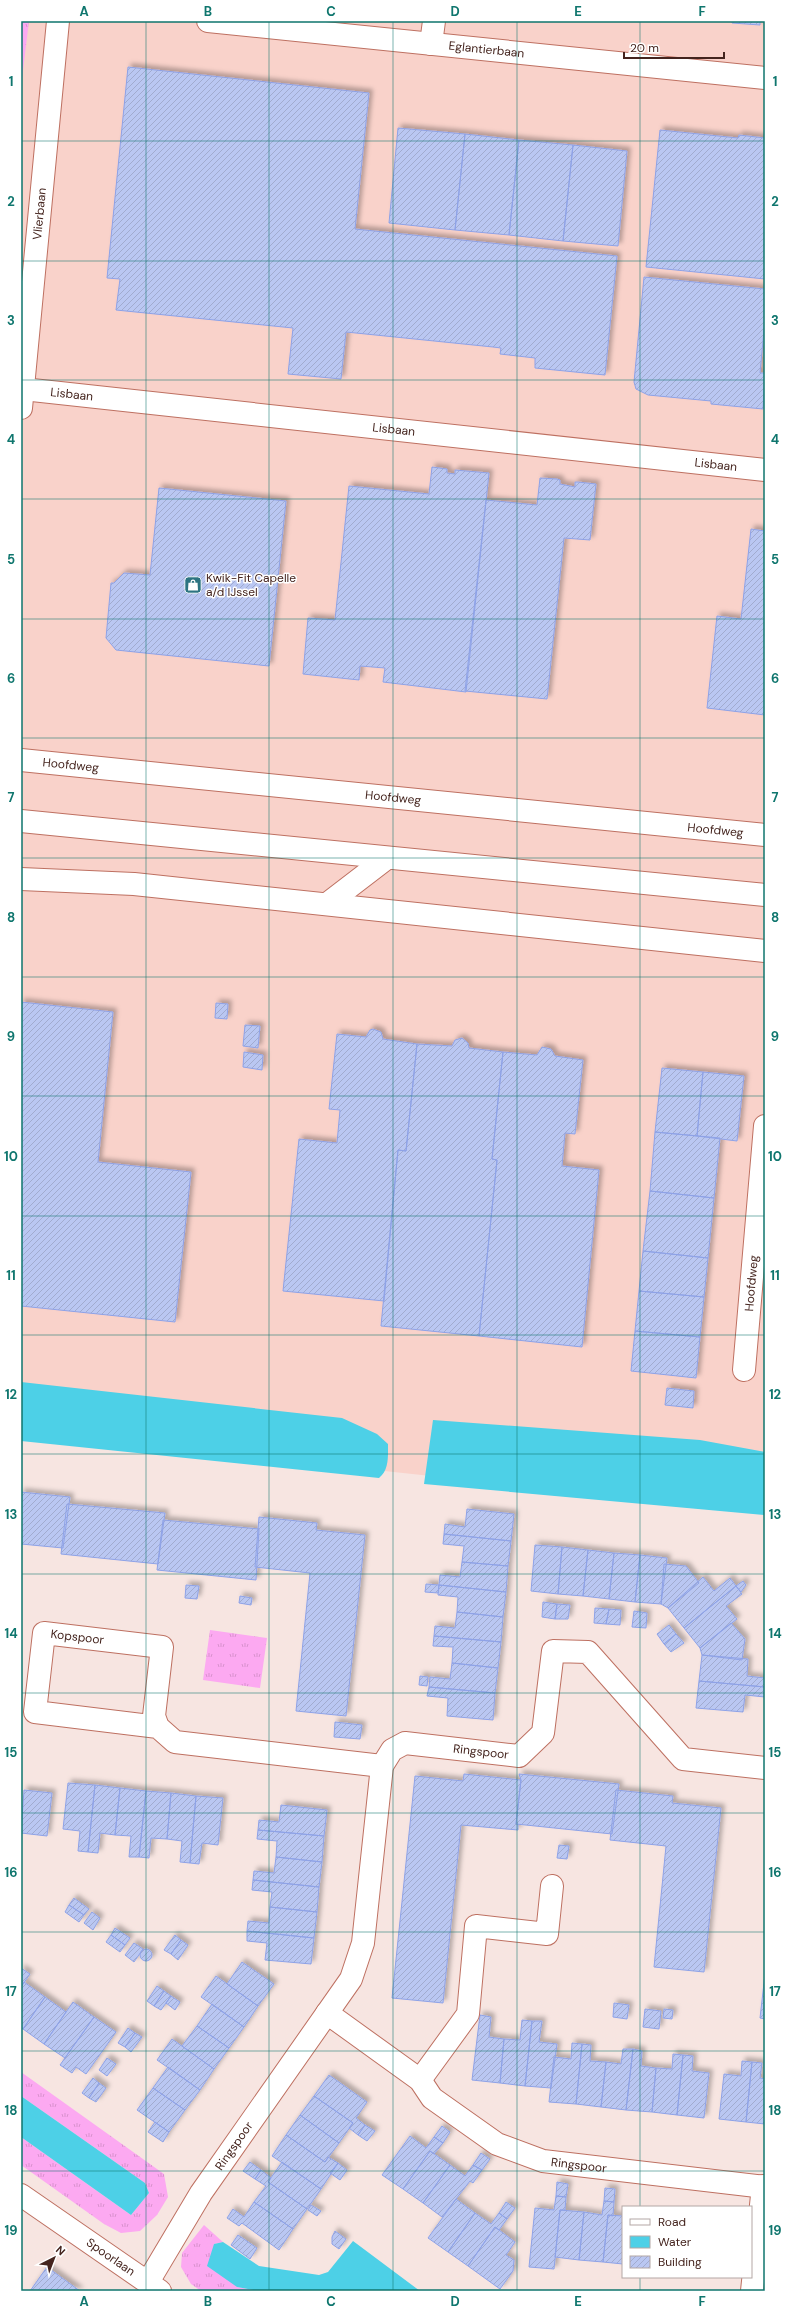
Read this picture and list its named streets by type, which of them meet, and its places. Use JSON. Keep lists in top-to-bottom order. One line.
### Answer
{"streets":{"street":["Eglantierbaan","Vlierbaan","Lisbaan","Hoofdweg","Kopspoor","Ringspoor","Spoorlaan"]},"crossings":[["Vlierbaan","Lisbaan"],["Ringspoor","Spoorlaan"]],"places":{"shop":["Kwik-Fit Capelle a/d IJssel"]},"legend":["Road","Water","Building"],"scale_bar":"20 m","north":"top right","grid":{"columns":["A","B","C","D","E","F"],"rows":["1","2","3","4","5","6","7","8","9","10","11","12","13","14","15","16","17","18","19"]}}
